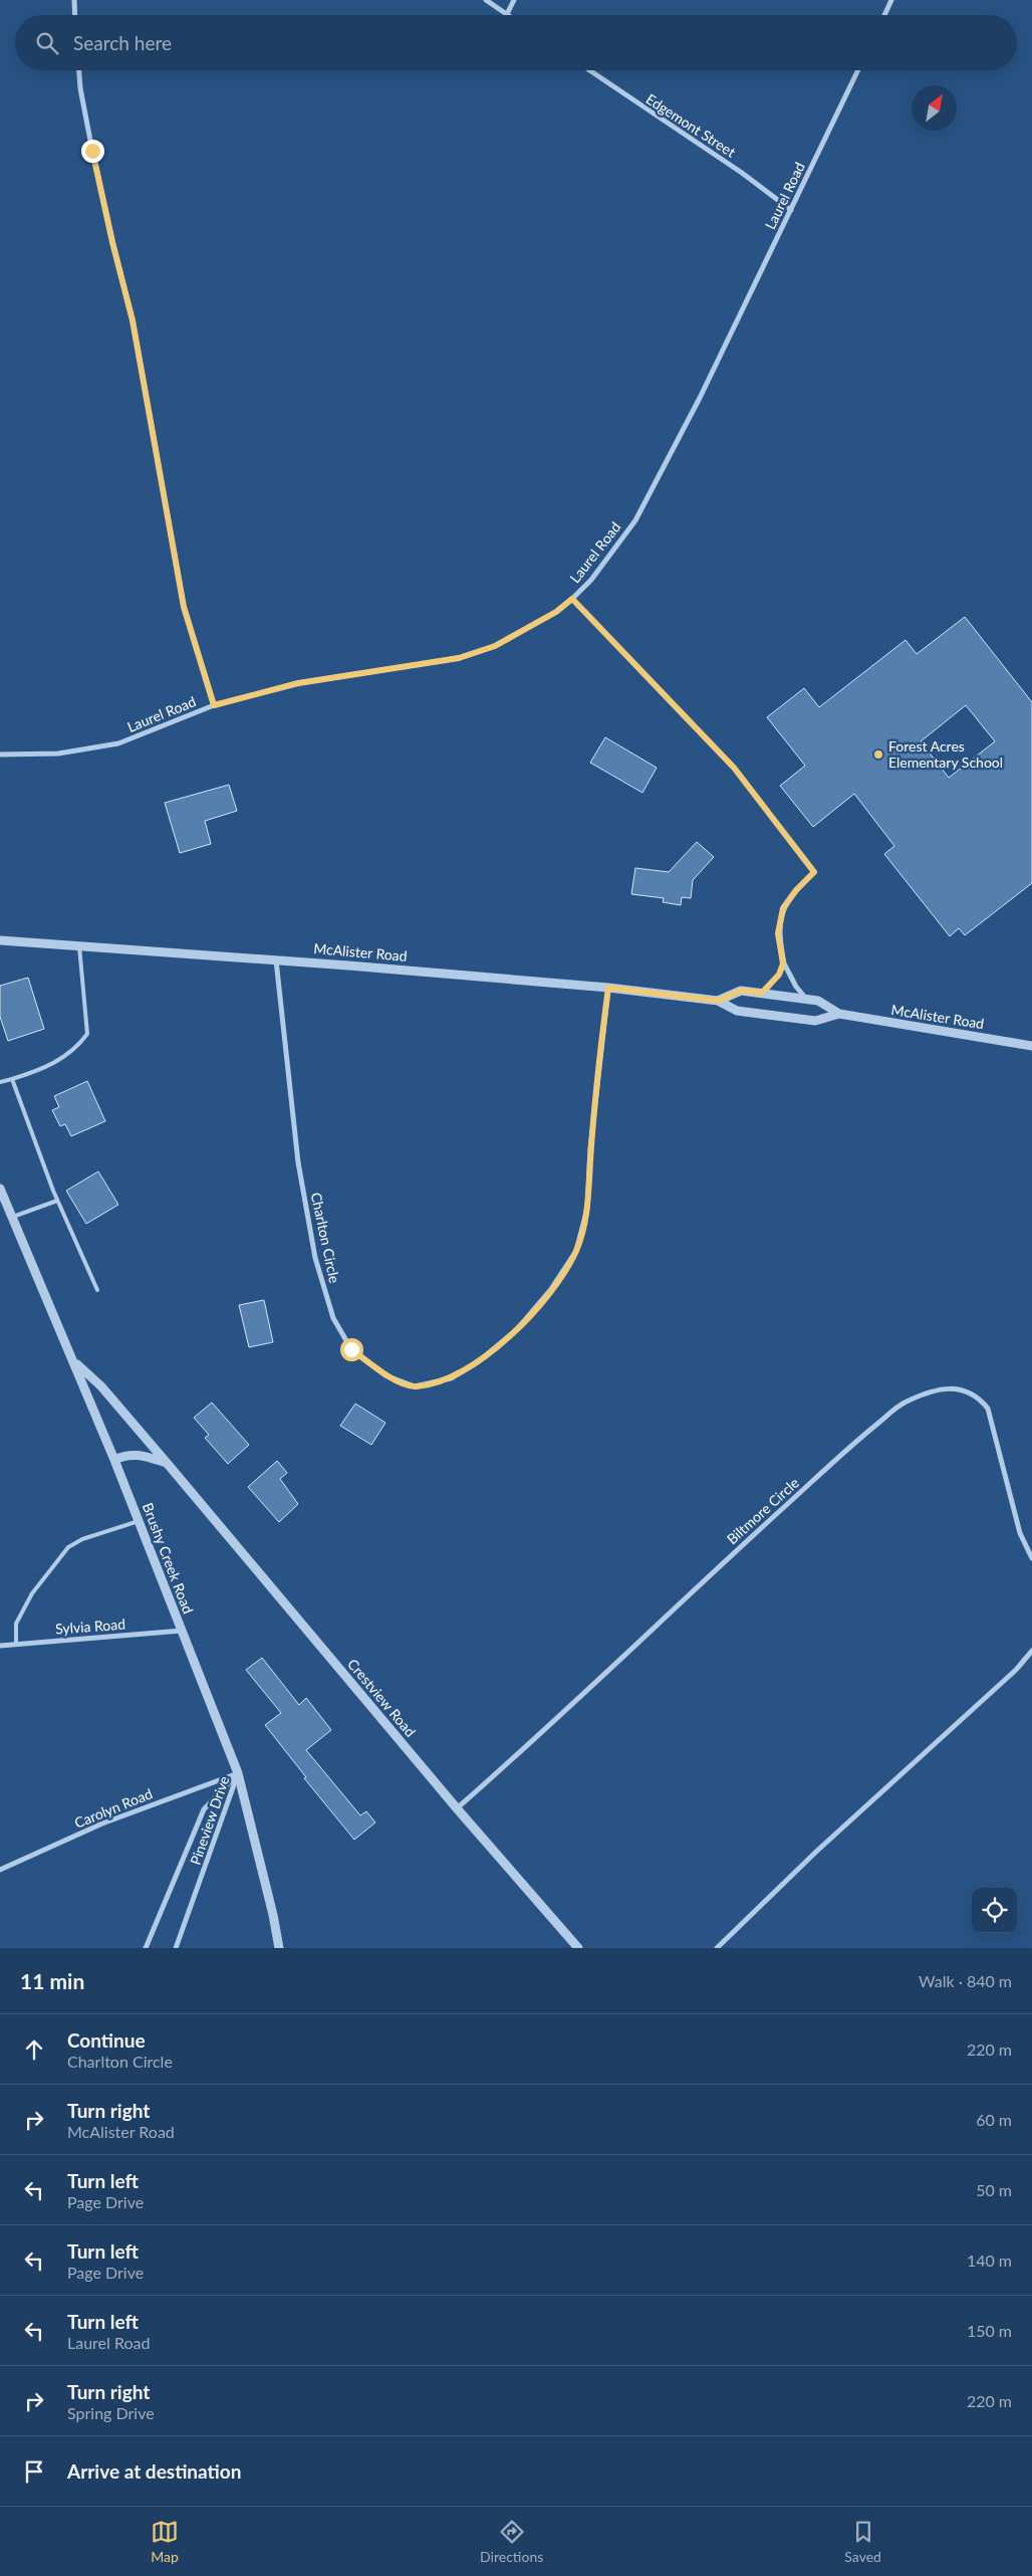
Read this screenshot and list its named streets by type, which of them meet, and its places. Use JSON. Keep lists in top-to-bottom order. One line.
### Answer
{"streets":{"street":["Edgemont Street","Laurel Road","McAlister Road","Charlton Circle","Biltmore Circle","Brushy Creek Road","Sylvia Road","Crestview Road","Carolyn Road","Pineview Drive"]},"crossings":[["Edgemont Street","Laurel Road"],["McAlister Road","Charlton Circle"],["Biltmore Circle","Crestview Road"],["Brushy Creek Road","Sylvia Road"],["Brushy Creek Road","Crestview Road"],["Brushy Creek Road","Carolyn Road"],["Brushy Creek Road","Pineview Drive"],["Carolyn Road","Pineview Drive"]],"places":["Forest Acres Elementary School"],"north":"top right","page":{"search":"Search here","heading":["11 min","Walk · 840 m"],"list":[["Continue","Charlton Circle","220 m"],["Turn right","McAlister Road","60 m"],["Turn left","Page Drive","50 m"],["Turn left","Page Drive","140 m"],["Turn left","Laurel Road","150 m"],["Turn right","Spring Drive","220 m"],"Arrive at destination"],"nav":["Map","Directions","Saved"]}}
